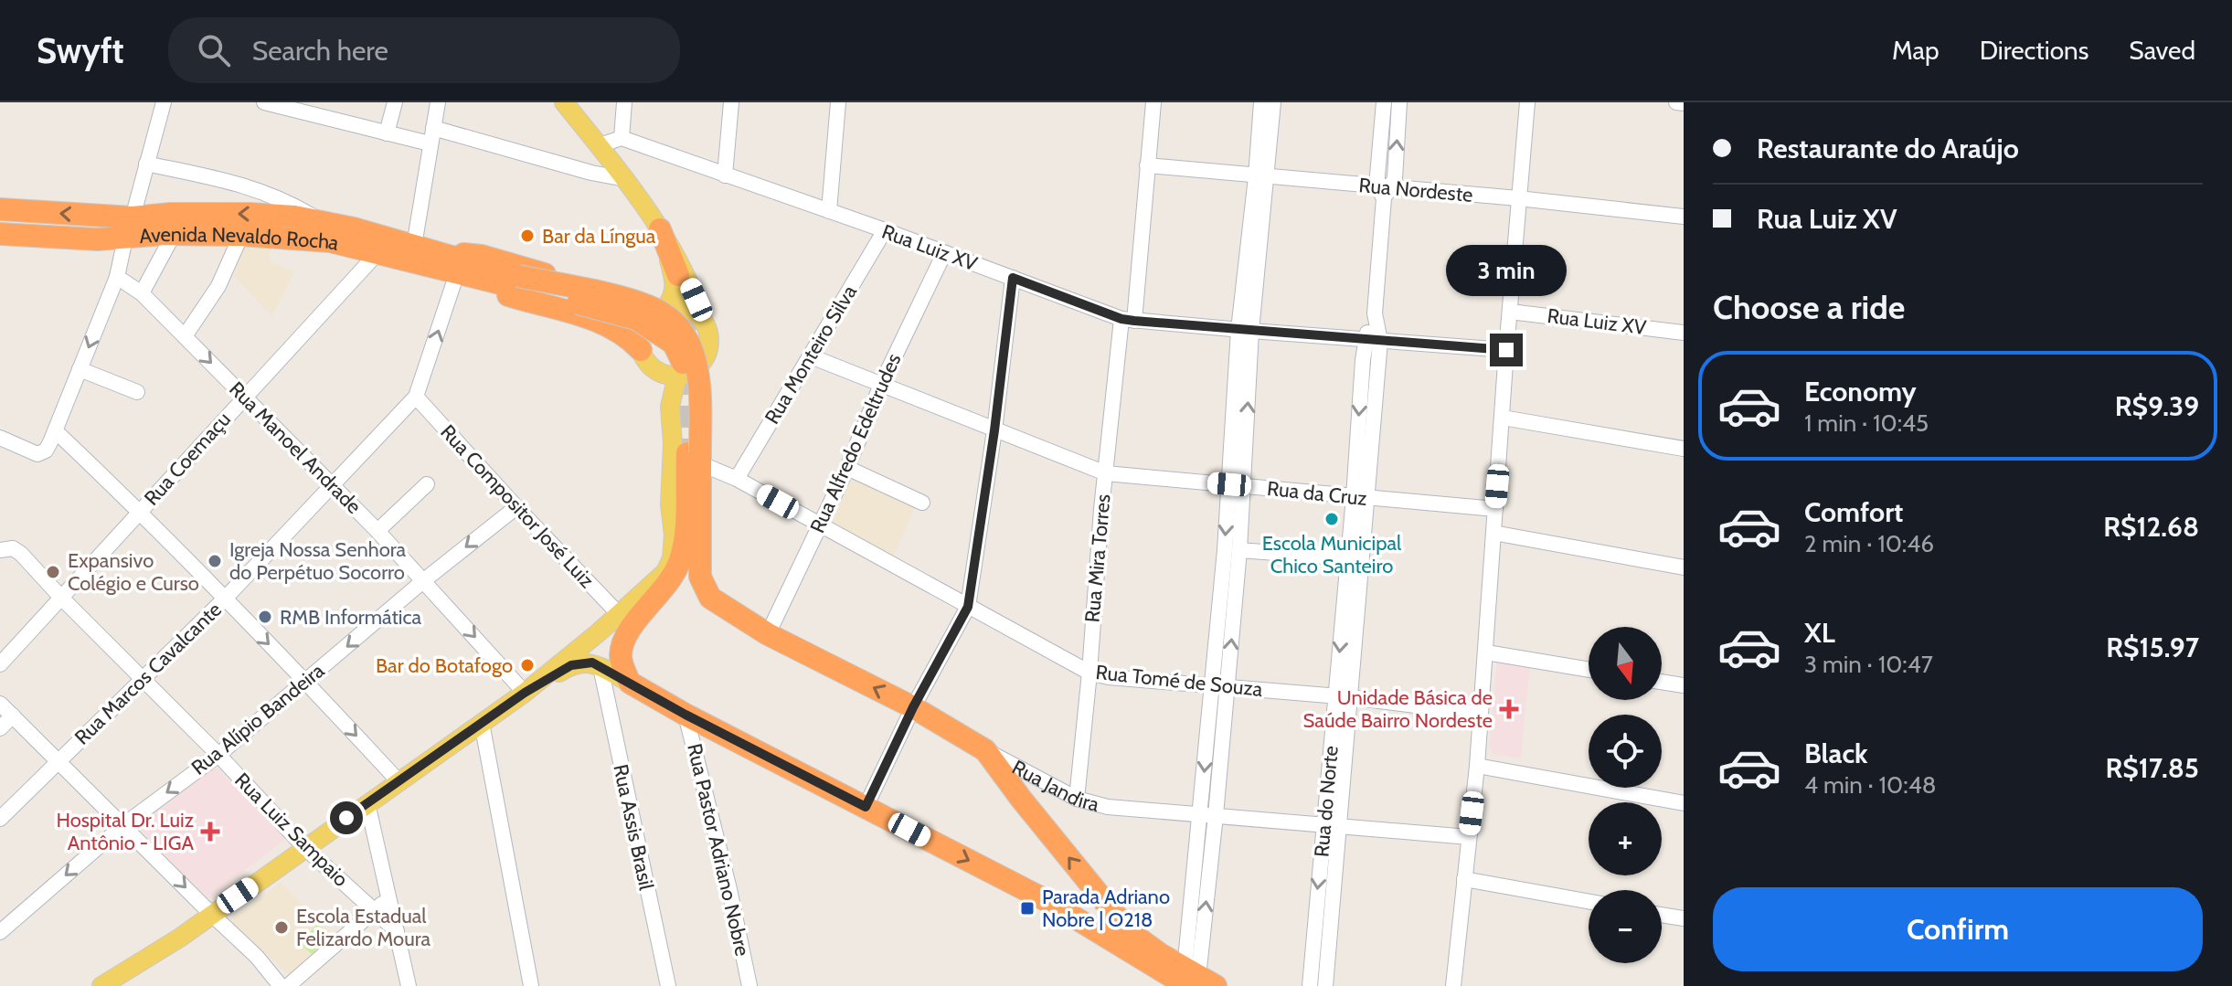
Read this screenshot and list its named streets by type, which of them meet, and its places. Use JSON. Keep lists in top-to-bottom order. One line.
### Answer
{"streets":{"highway":["Avenida Nevaldo Rocha","Rua Jandira"],"street":["Rua Nordeste","Rua Luiz XV","Rua Monteiro Silva","Rua Alfredo Edeltrudes","Rua Manoel Andrade","Rua Coemaçu","Rua da Cruz","Rua Compositor José Luiz","Rua Mira Torres","Rua Marcos Cavalcante","Rua Tomé de Souza","Rua Alípio Bandeira","Rua do Norte","Rua Assis Brasil","Rua Luiz Sampaio","Rua Pastor Adriano Nobre"]},"crossings":[["Rua Nordeste","Rua Mira Torres"],["Rua Nordeste","Rua do Norte"],["Avenida Nevaldo Rocha","Rua Coemaçu"],["Avenida Nevaldo Rocha","Rua Marcos Cavalcante"],["Rua Luiz XV","Rua Monteiro Silva"],["Rua Luiz XV","Rua Alfredo Edeltrudes"],["Rua Luiz XV","Rua Mira Torres"],["Rua Luiz XV","Rua do Norte"],["Rua Monteiro Silva","Rua da Cruz"],["Rua Monteiro Silva","Rua Tomé de Souza"],["Rua Alfredo Edeltrudes","Rua da Cruz"],["Rua Alfredo Edeltrudes","Rua Tomé de Souza"],["Rua Alfredo Edeltrudes","Rua Jandira"],["Rua Manoel Andrade","Rua Coemaçu"],["Rua Manoel Andrade","Rua Marcos Cavalcante"],["Rua Manoel Andrade","Rua Alípio Bandeira"],["Rua Coemaçu","Rua Luiz Sampaio"],["Rua da Cruz","Rua Mira Torres"],["Rua da Cruz","Rua do Norte"],["Rua Compositor José Luiz","Rua Marcos Cavalcante"],["Rua Compositor José Luiz","Rua Alípio Bandeira"],["Rua Mira Torres","Rua Tomé de Souza"],["Rua Mira Torres","Rua Jandira"],["Rua Marcos Cavalcante","Rua Luiz Sampaio"],["Rua Tomé de Souza","Rua Jandira"],["Rua Tomé de Souza","Rua do Norte"],["Rua Alípio Bandeira","Rua Luiz Sampaio"],["Rua Jandira","Rua do Norte"]],"one_way":["Rua Manoel Andrade","Rua Alípio Bandeira"],"places":{"other":["Bar da Língua","Escola Municipal Chico Santeiro","Igreja Nossa Senhora do Perpétuo Socorro","Expansivo Colégio e Curso","RMB Informática","Bar do Botafogo","Escola Estadual Felizardo Moura"],"health":["Unidade Básica de Saúde Bairro Nordeste","Hospital Dr. Luiz Antônio - LIGA"],"transit":["Parada Adriano Nobre | O218"]},"north":"bottom","page":{"header":"Swyft","search":"Search here","nav":["Map","Directions","Saved"],"banner":["Restaurante do Araújo","Rua Luiz XV"],"bubble":"3 min","heading":"Choose a ride","list":[{"name":"Economy","note":"1 min · 10:45","value":"R$9.39"},{"name":"Comfort","note":"2 min · 10:46","value":"R$12.68"},{"name":"XL","note":"3 min · 10:47","value":"R$15.97"},{"name":"Black","note":"4 min · 10:48","value":"R$17.85"}],"map_buttons":["+","−"],"buttons":"Confirm"}}
